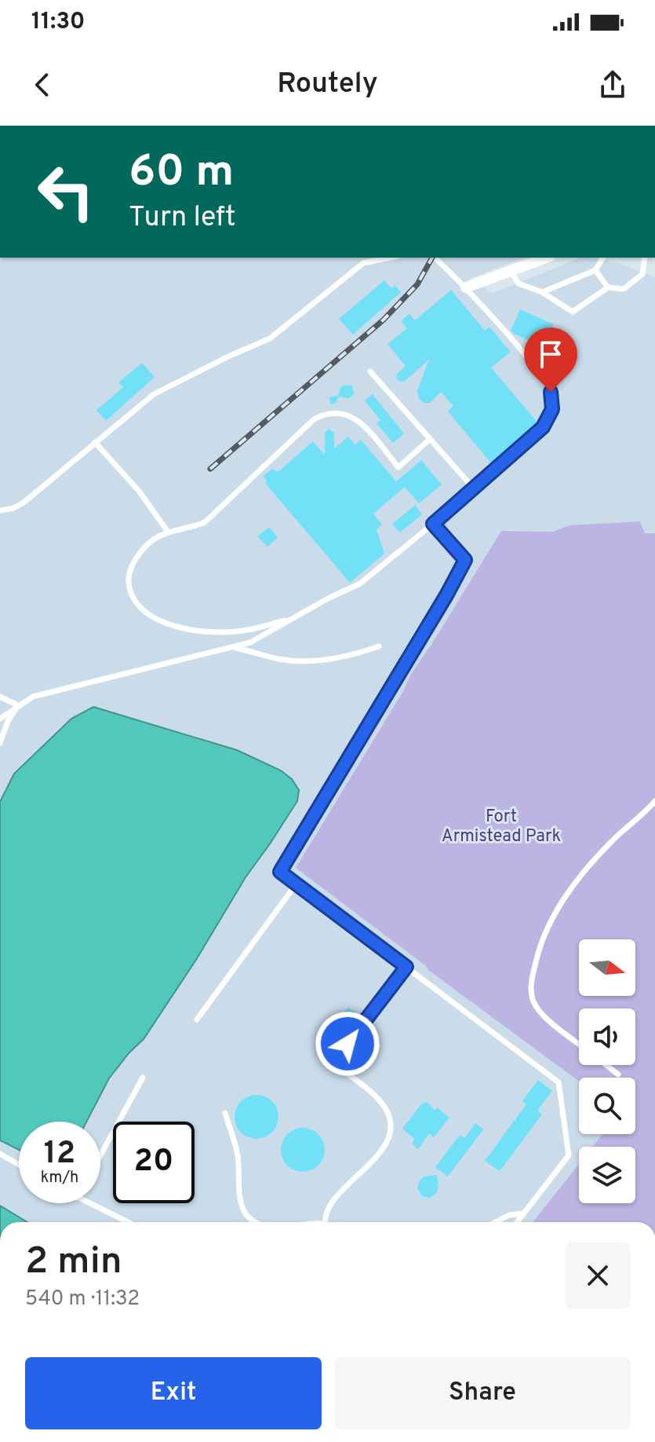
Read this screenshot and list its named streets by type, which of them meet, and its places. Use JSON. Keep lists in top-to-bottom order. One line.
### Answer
{"parks":["Fort Armistead Park"],"north":"right","page":{"status":"11:30","header":"Routely","turn":["60 m","Turn left"],"speed":"12 km/h","limit":"20","heading":["2 min","540 m · 11:32"],"buttons":["Exit","Share"]}}
